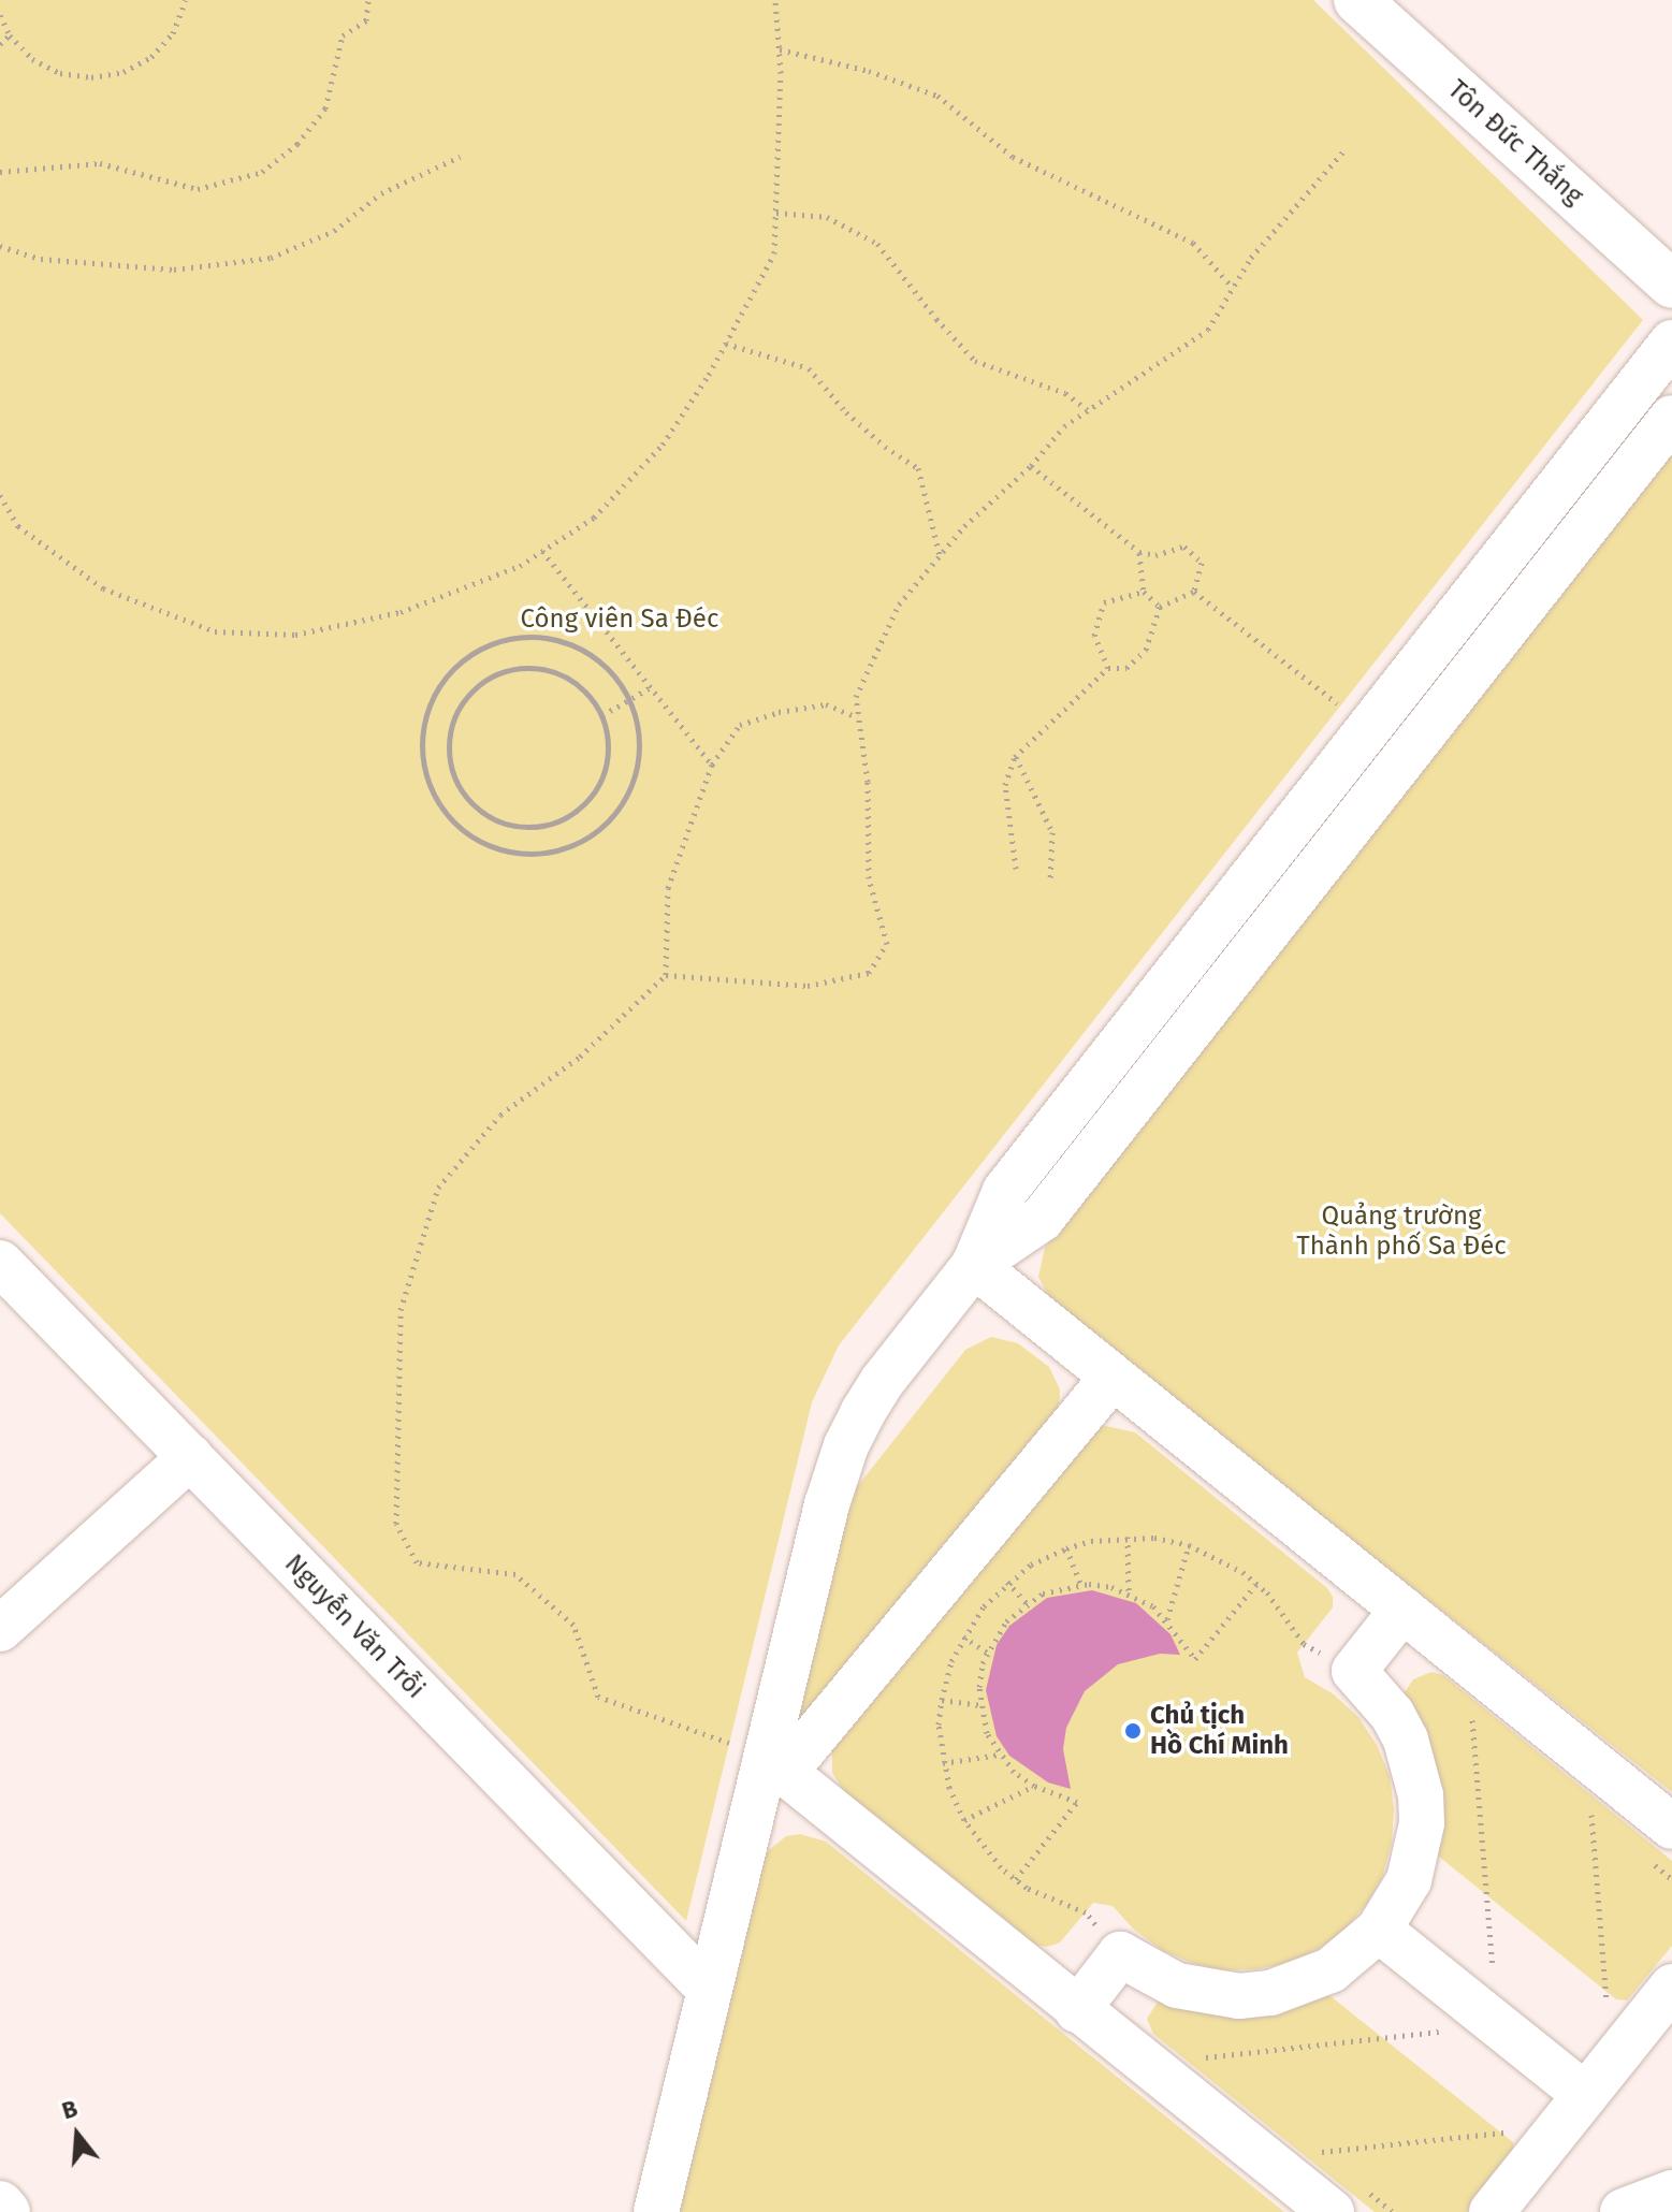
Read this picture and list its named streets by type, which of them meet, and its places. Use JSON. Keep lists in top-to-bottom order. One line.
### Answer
{"streets":{"street":["Tôn Đức Thắng","Nguyễn Văn Trỗi"]},"parks":["Công viên Sa Đéc","Quảng trường Thành phố Sa Đéc"],"places":["Chủ tịch Hồ Chí Minh"],"north":"top"}
